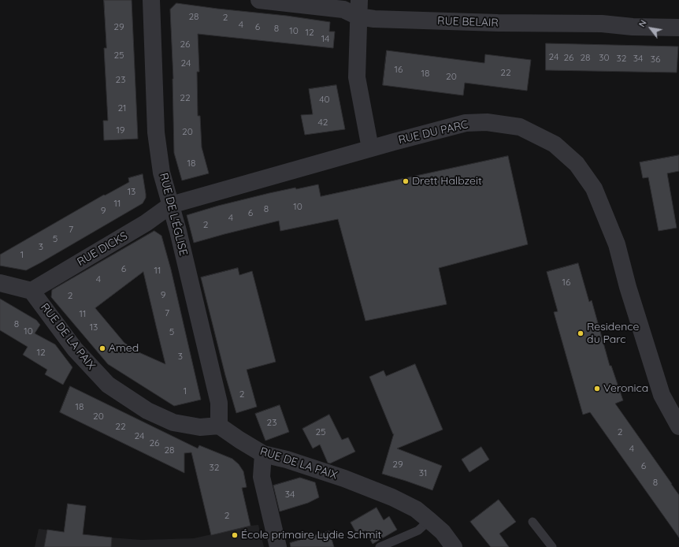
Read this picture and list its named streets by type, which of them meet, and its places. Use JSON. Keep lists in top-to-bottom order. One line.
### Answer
{"streets":{"street":["RUE BELAIR","RUE DU PARC","RUE DE L'ÉGLISE","RUE DICKS","RUE DE LA PAIX"]},"crossings":[["RUE DU PARC","RUE DE L'ÉGLISE"],["RUE DU PARC","RUE DICKS"],["RUE DE L'ÉGLISE","RUE DICKS"],["RUE DE L'ÉGLISE","RUE DE LA PAIX"],["RUE DICKS","RUE DE LA PAIX"]],"places":["Drett Halbzeit","Residence du Parc","Amed","Veronica","École primaire Lydie Schmit"],"house_numbers":["28","2","4","29","6","8","10","12","14","26","25","24","26","28","30","32","34","36","24","16","22","18","20","23","22","40","21","42","19","20","18","13","11","10","8","9","6","4","2","7","5","3","1","6","11","4","16","9","2","7","11","8","13","10","5","12","3","1","2","18","20","23","22","25","2","24","26","4","28","29","6","32","31","8","34","2"],"north":"top left"}
